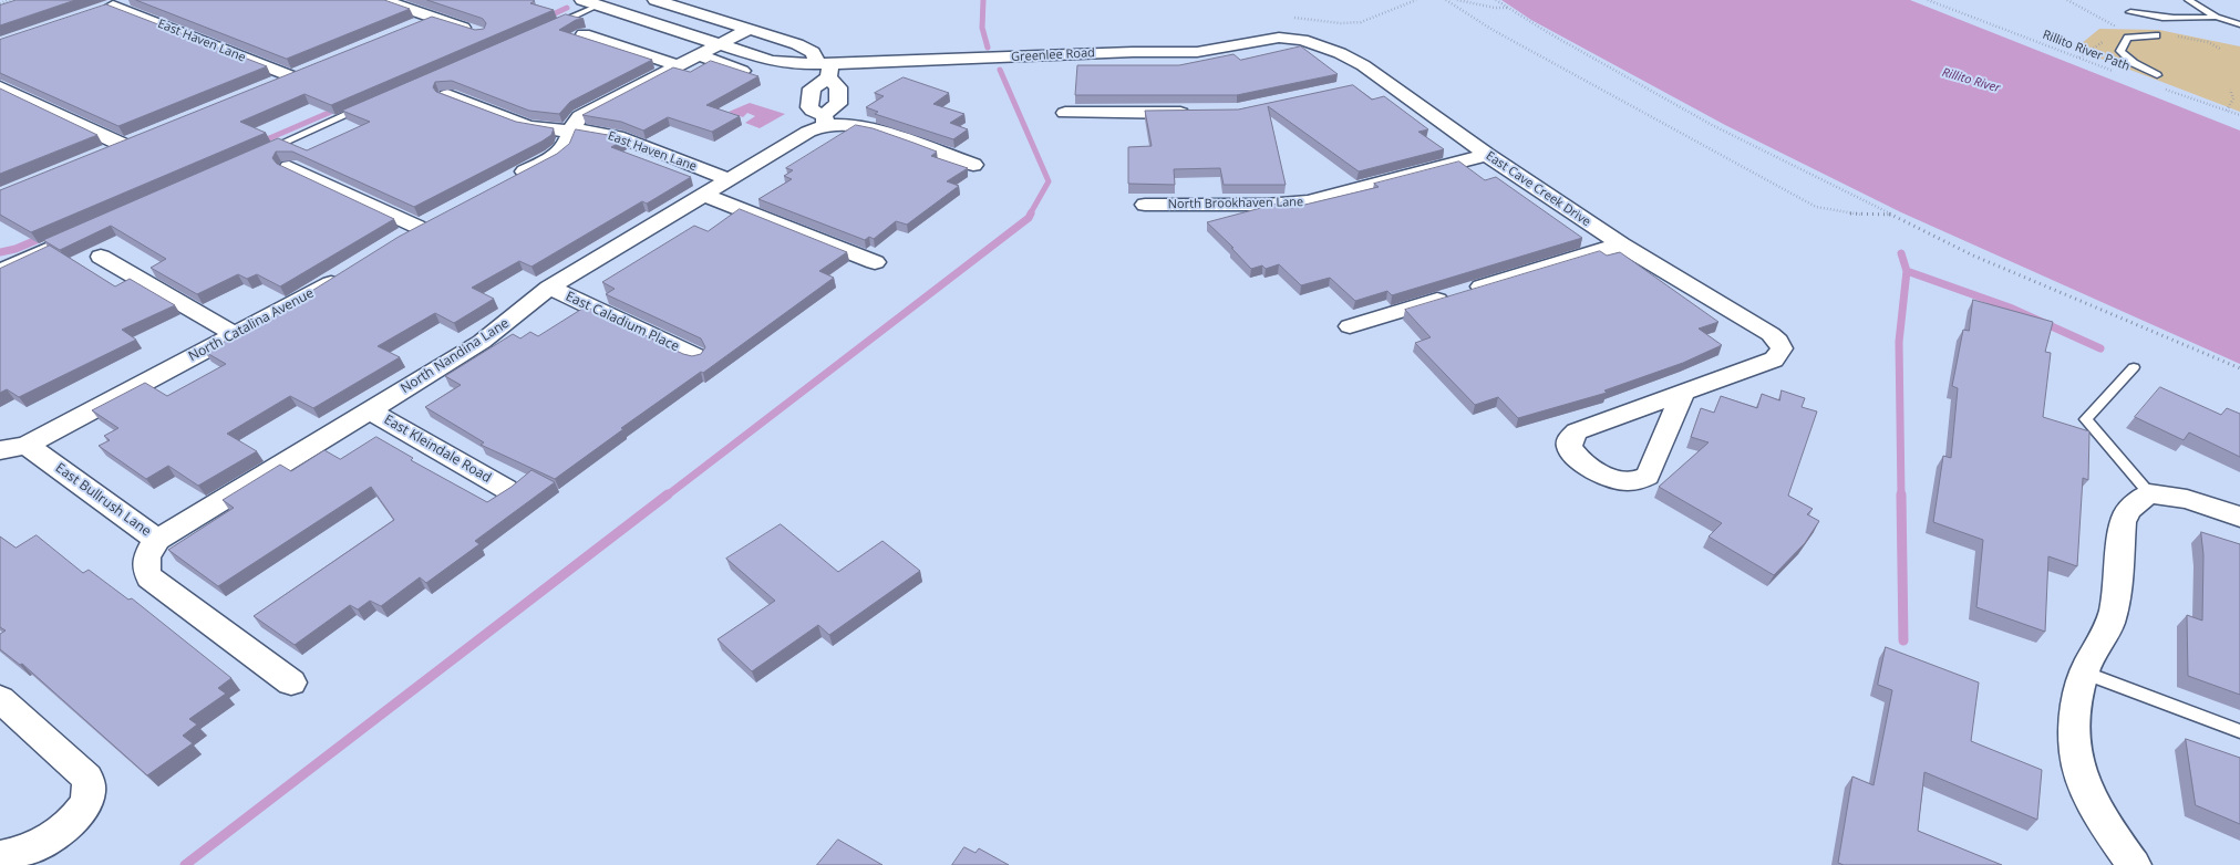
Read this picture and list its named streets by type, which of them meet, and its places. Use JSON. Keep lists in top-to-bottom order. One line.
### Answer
{"streets":{"street":["East Haven Lane","Greenlee Road","East Cave Creek Drive","North Brookhaven Lane","East Caladium Place","North Catalina Avenue","North Nandina Lane","East Kleindale Road","East Bullrush Lane"],"path":["Rillito River Path"]},"crossings":[["East Haven Lane","North Nandina Lane"],["Greenlee Road","East Cave Creek Drive"],["East Cave Creek Drive","North Brookhaven Lane"],["East Caladium Place","North Nandina Lane"],["North Catalina Avenue","East Bullrush Lane"],["North Nandina Lane","East Kleindale Road"],["North Nandina Lane","East Bullrush Lane"]],"water":["Rillito River"]}
